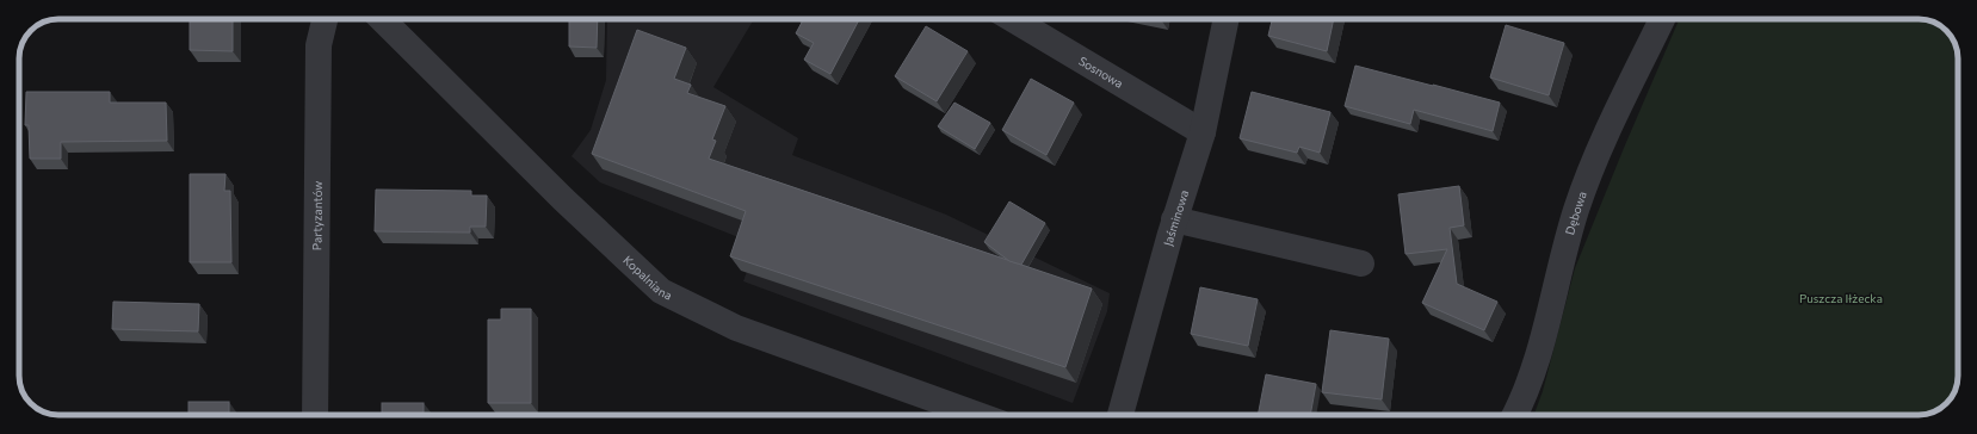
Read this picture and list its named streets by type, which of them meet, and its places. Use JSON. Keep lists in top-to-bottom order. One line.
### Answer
{"streets":{"street":["Sosnowa","Dębowa","Partyzantów","Jaśminowa","Kopalniana"]},"crossings":[["Sosnowa","Jaśminowa"]],"parks":["Puszcza Iłżecka"]}
